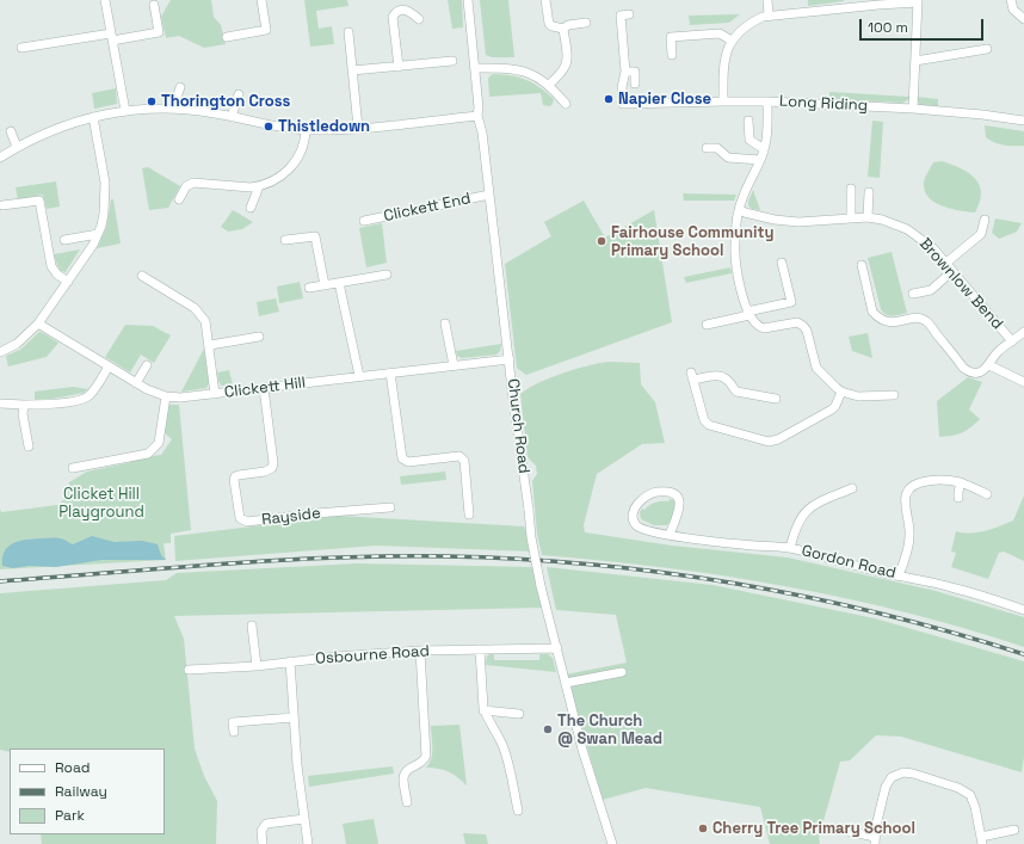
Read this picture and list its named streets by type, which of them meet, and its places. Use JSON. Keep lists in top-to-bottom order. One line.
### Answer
{"streets":{"street":["Long Riding","Clickett End","Brownlow Bend","Clickett Hill","Church Road","Rayside","Gordon Road","Osbourne Road"]},"crossings":[["Clickett End","Church Road"],["Clickett Hill","Church Road"],["Clickett Hill","Rayside"],["Church Road","Osbourne Road"]],"parks":["Clicket Hill Playground"],"places":["Napier Close","Thorington Cross","Thistledown","Fairhouse Community Primary School","The Church @ Swan Mead","Cherry Tree Primary School"],"legend":["Road","Railway","Park"],"scale_bar":"100 m"}
